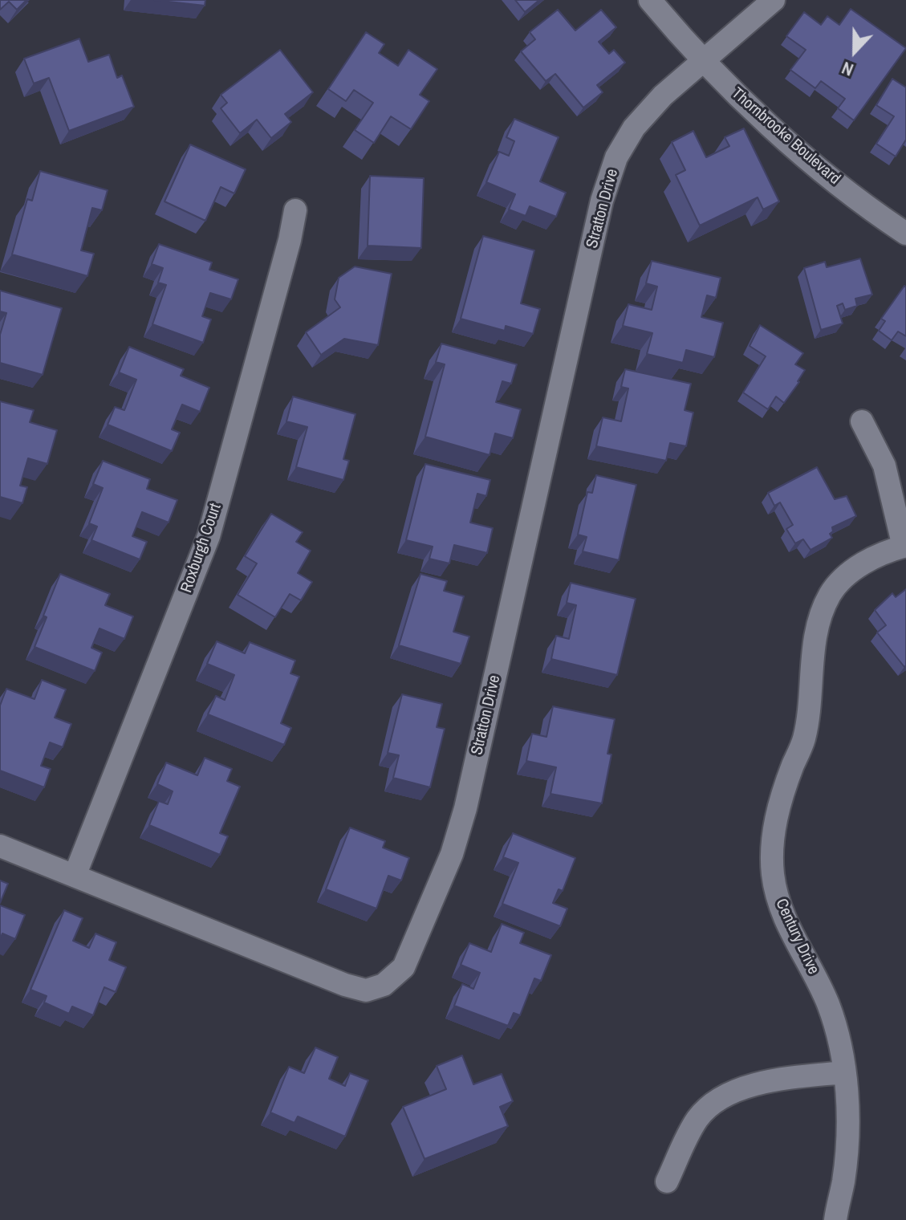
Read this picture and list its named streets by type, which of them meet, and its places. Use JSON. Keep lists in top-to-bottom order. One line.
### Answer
{"streets":{"street":["Thornbrooke Boulevard","Stratton Drive","Roxburgh Court","Century Drive"]},"crossings":[["Thornbrooke Boulevard","Stratton Drive"],["Stratton Drive","Roxburgh Court"]],"north":"bottom"}
